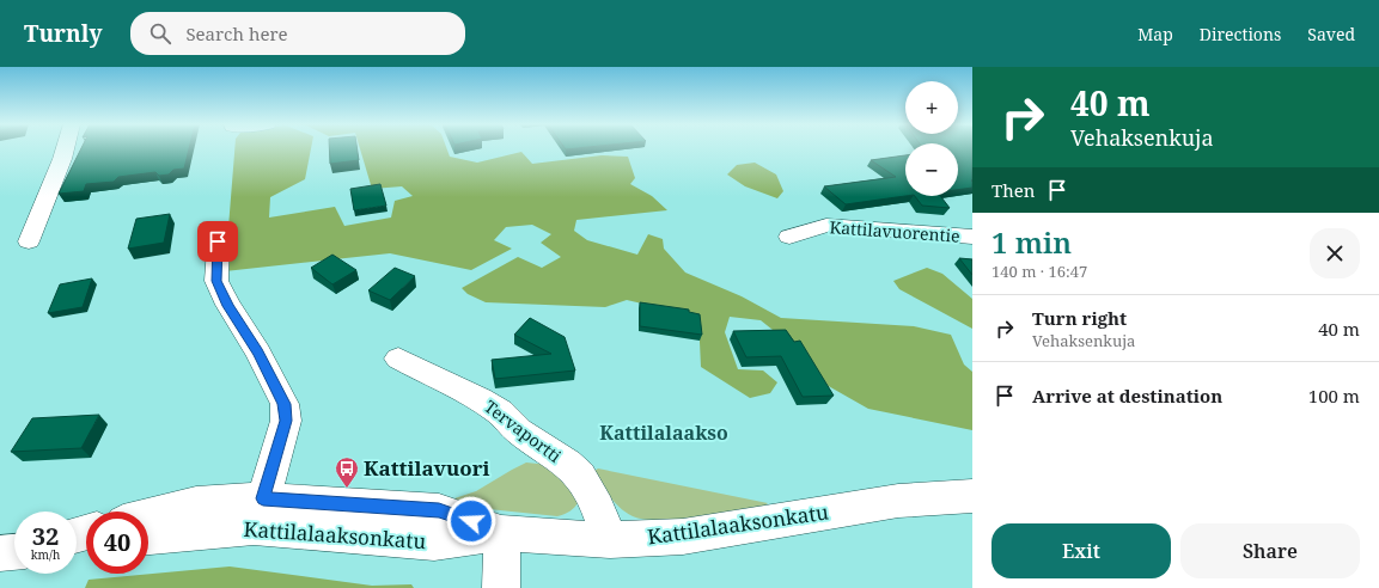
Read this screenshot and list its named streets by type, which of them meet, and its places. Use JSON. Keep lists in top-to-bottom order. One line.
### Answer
{"streets":{"street":["Kattilavuorentie","Tervaportti","Kattilalaaksonkatu"]},"crossings":[["Tervaportti","Kattilalaaksonkatu"]],"districts":["Kattilalaakso"],"places":{"bus stop":["Kattilavuori"]},"page":{"header":"Turnly","search":"Search here","nav":["Map","Directions","Saved"],"turn":["40 m","Vehaksenkuja"],"map_buttons":["+","−"],"then":"Then","heading":["1 min","140 m · 16:47"],"list":[{"name":"Turn right","note":"Vehaksenkuja","value":"40 m"},{"name":"Arrive at destination","value":"100 m"}],"speed":"32 km/h","limit":"40","buttons":["Exit","Share"]}}
